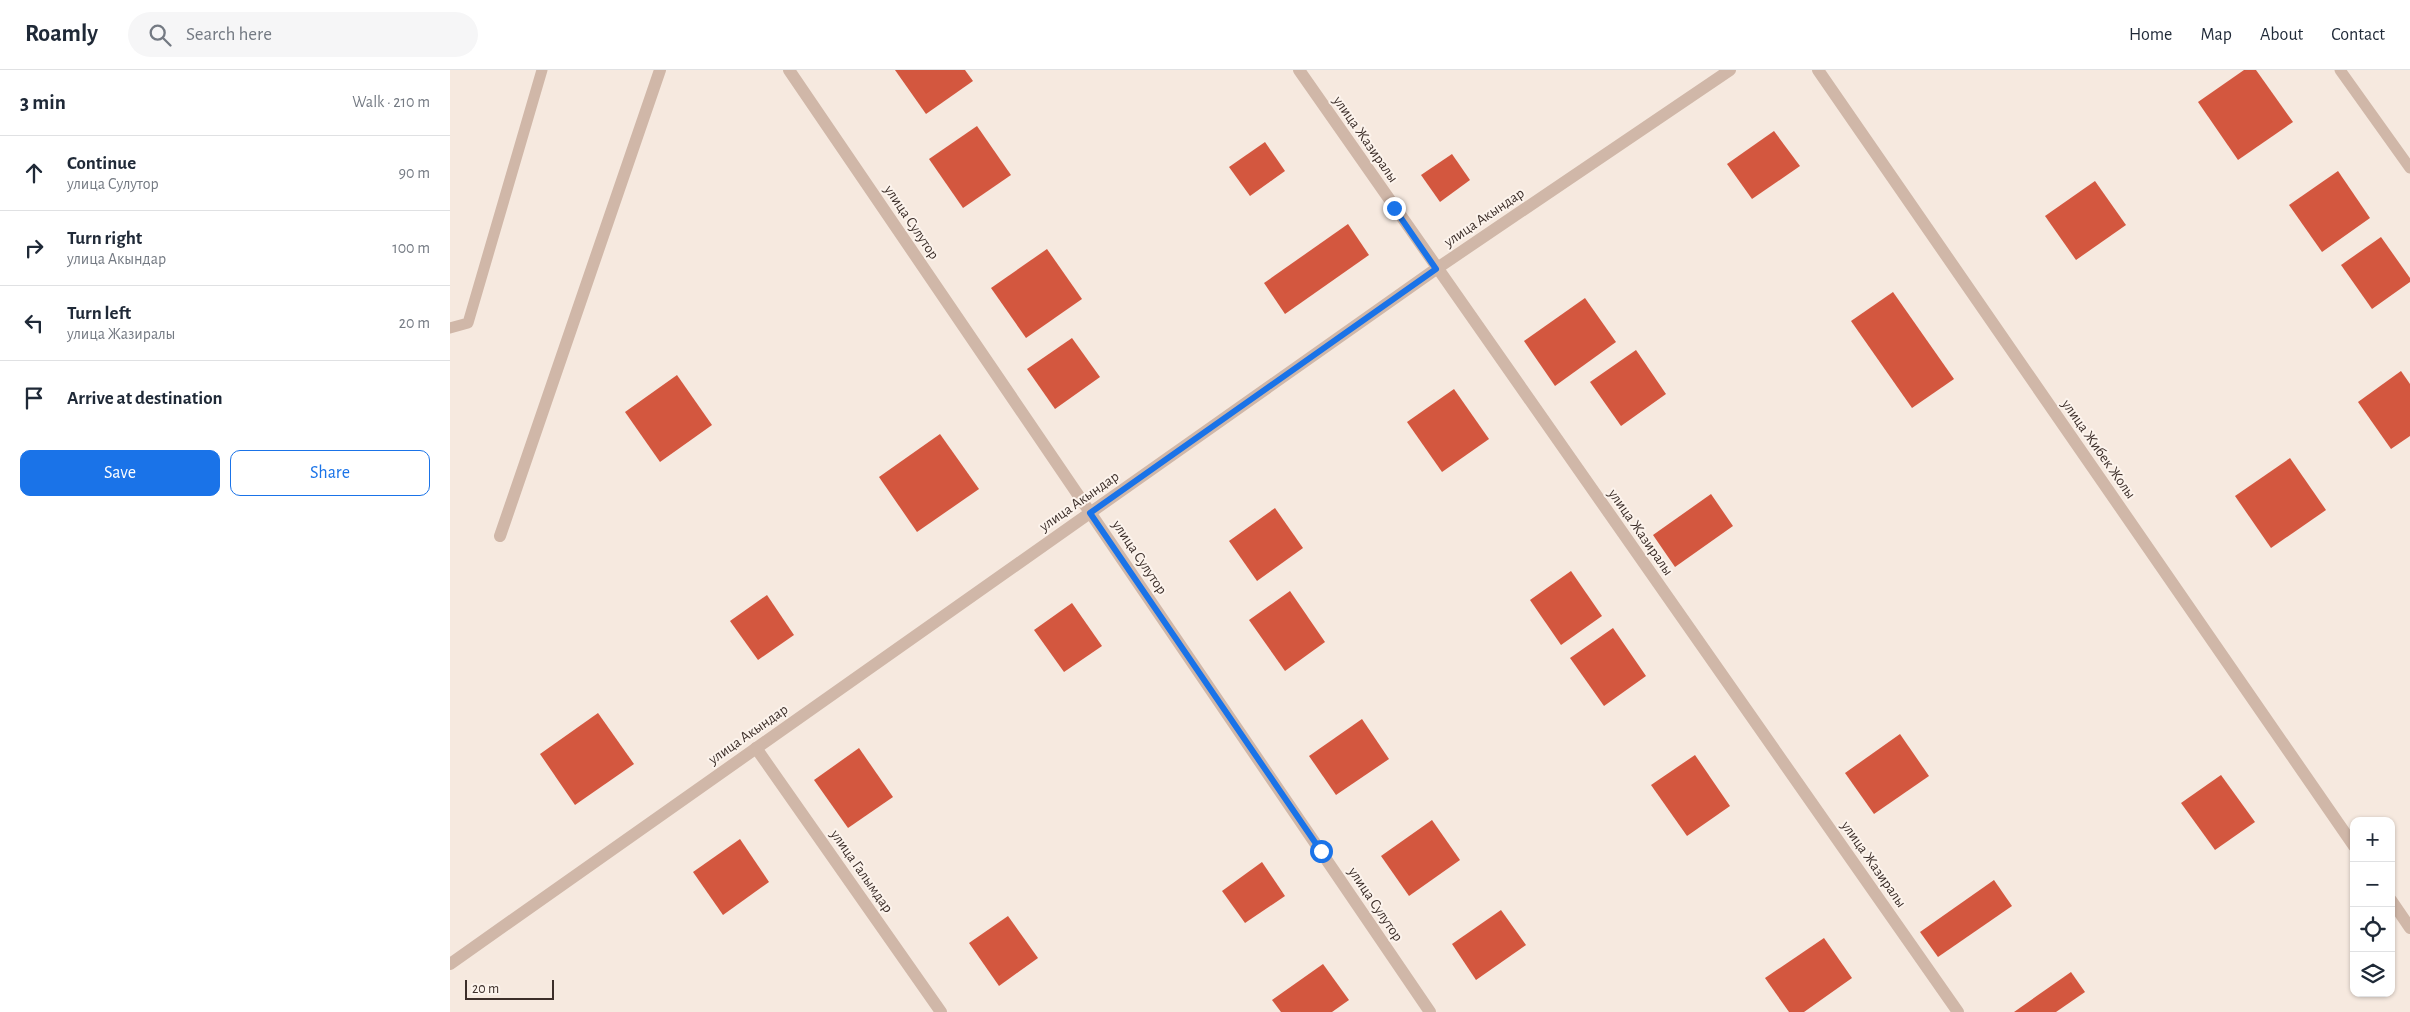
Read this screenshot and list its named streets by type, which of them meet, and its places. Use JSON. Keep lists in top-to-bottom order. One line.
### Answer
{"streets":{"street":["улица Жазиралы","улица Акындар","улица Сулутор","улица Жибек Жолы","улица Галымдар"]},"crossings":[["улица Жазиралы","улица Акындар"],["улица Акындар","улица Сулутор"],["улица Акындар","улица Галымдар"]],"scale_bar":"20 m","page":{"header":"Roamly","search":"Search here","nav":["Home","Map","About","Contact"],"heading":["3 min","Walk · 210 m"],"list":[["Continue","улица Сулутор","90 m"],["Turn right","улица Акындар","100 m"],["Turn left","улица Жазиралы","20 m"],"Arrive at destination"],"buttons":["Save","Share"],"map_buttons":["+","−"],"scale":"20 m"}}
